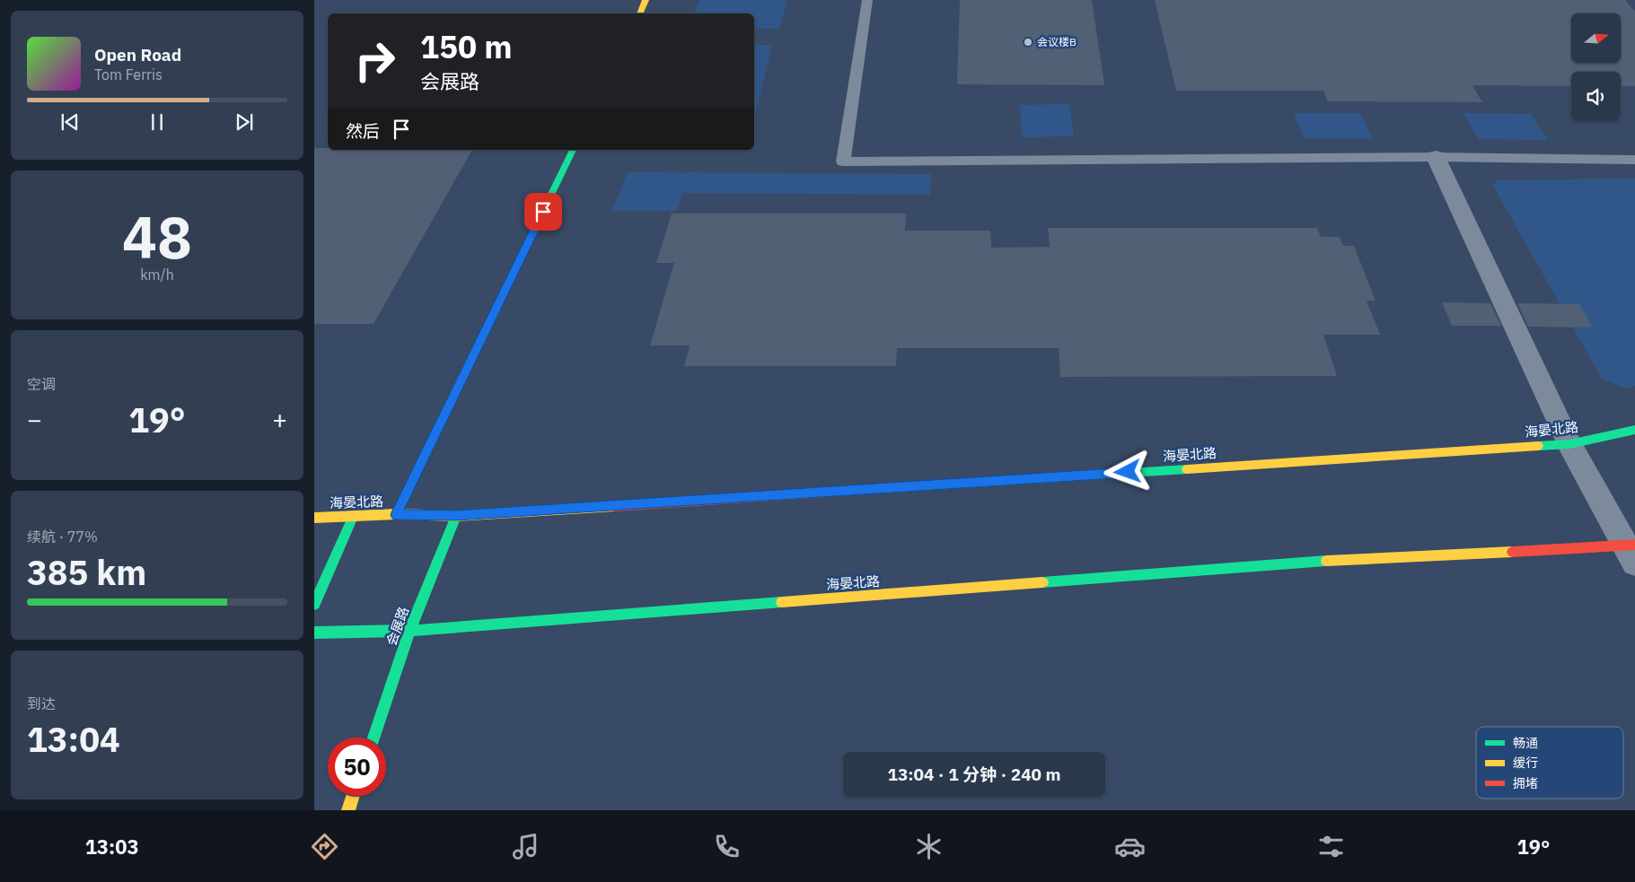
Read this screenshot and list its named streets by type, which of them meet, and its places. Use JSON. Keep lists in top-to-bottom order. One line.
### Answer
{"streets":{"main road":["海晏北路","会展路"]},"crossings":[["海晏北路","会展路"]],"places":["会议楼B"],"legend":["畅通","缓行","拥堵"],"north":"right","page":{"turn":["150 m","会展路"],"song":["Open Road","Tom Ferris"],"then":"然后","tile":[["48","km/h"],"空调",["续航 · 77%","385 km"],["到达","13:04"]],"heat":["−","19°","+"],"limit":"50","trip":"13:04 · 1 分钟 · 240 m","tabs":["13:03","19°"]}}
